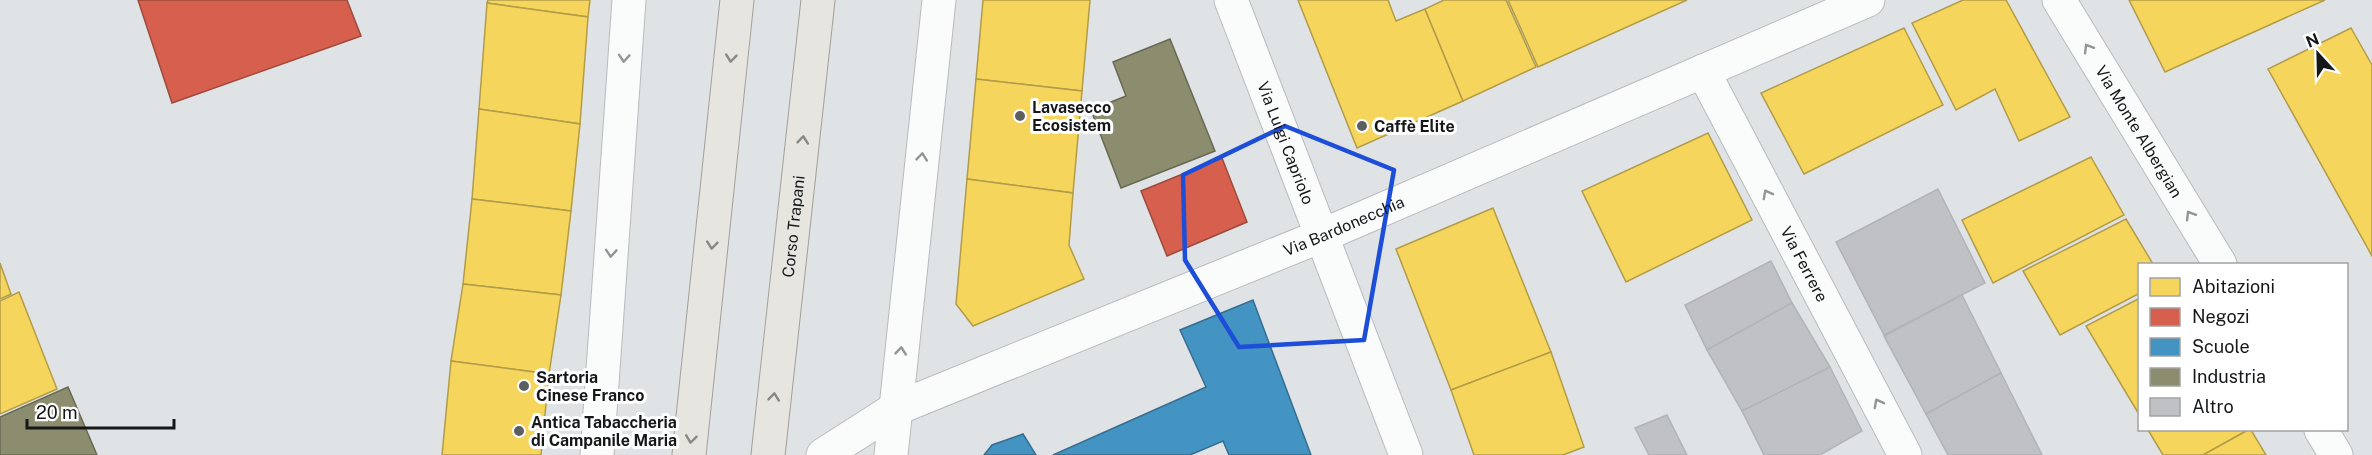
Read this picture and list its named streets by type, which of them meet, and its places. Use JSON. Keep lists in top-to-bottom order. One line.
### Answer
{"streets":{"main road":["Corso Trapani"],"street":["Via Monte Albergian","Via Luigi Capriolo","Via Bardonecchia","Via Ferrere"]},"crossings":[["Via Luigi Capriolo","Via Bardonecchia"],["Via Bardonecchia","Via Ferrere"]],"one_way":["Via Monte Albergian","Via Ferrere"],"places":["Lavasecco Ecosistem","Caffè Elite","Sartoria Cinese Franco","Antica Tabaccheria di Campanile Maria"],"legend":["Abitazioni","Negozi","Scuole","Industria","Altro"],"scale_bar":"20 m","north":"top"}
